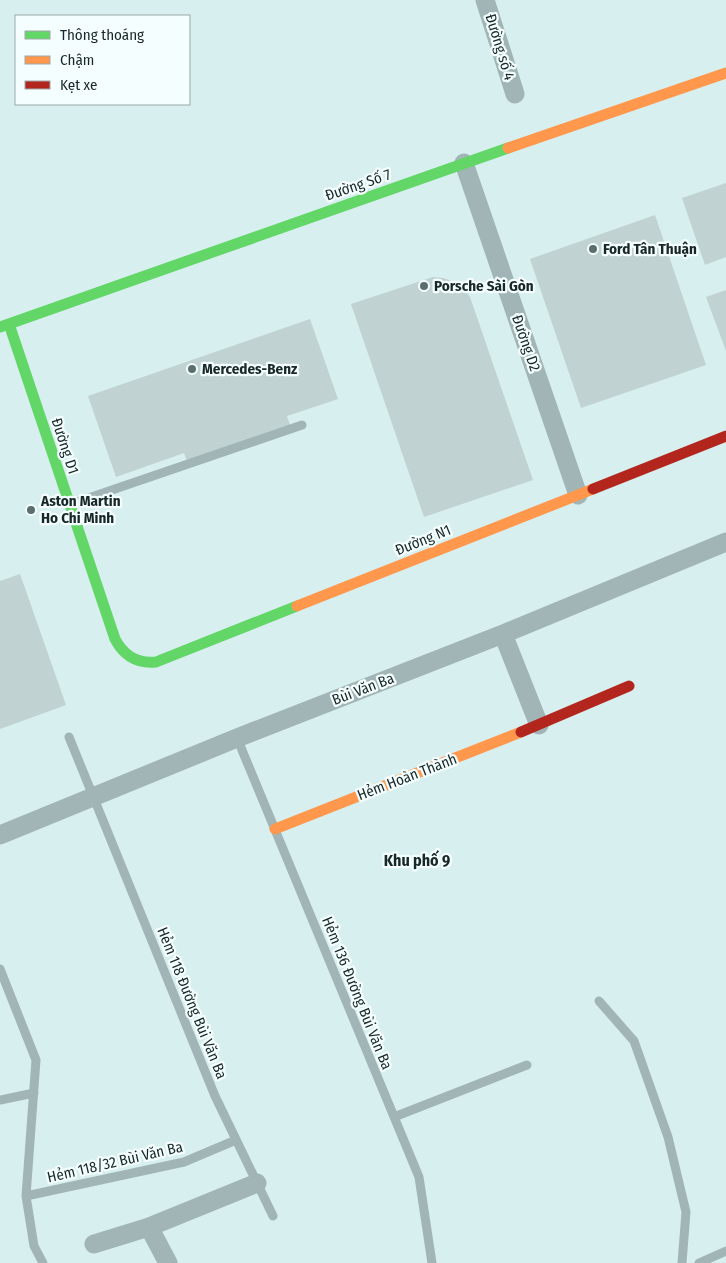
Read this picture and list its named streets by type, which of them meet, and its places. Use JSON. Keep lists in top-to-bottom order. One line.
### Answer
{"streets":{"street":["Đường số 4","Đường Số 7","Đường D2","Đường D1","Đường N1","Bùi Văn Ba","Hẻm Hoàn Thành"],"lane":["Hẻm 136 Đường Bùi Văn Ba","Hẻm 118 Đường Bùi Văn Ba","Hẻm 118/32 Bùi Văn Ba"]},"crossings":[["Đường Số 7","Đường D2"],["Đường Số 7","Đường D1"],["Đường D2","Đường N1"],["Đường D1","Đường N1"],["Bùi Văn Ba","Hẻm 136 Đường Bùi Văn Ba"],["Bùi Văn Ba","Hẻm 118 Đường Bùi Văn Ba"],["Hẻm Hoàn Thành","Hẻm 136 Đường Bùi Văn Ba"],["Hẻm 118 Đường Bùi Văn Ba","Hẻm 118/32 Bùi Văn Ba"]],"districts":["Khu phố 9"],"places":["Ford Tân Thuận","Porsche Sài Gòn","Mercedes-Benz","Aston Martin Ho Chi Minh"],"legend":["Thông thoáng","Chậm","Kẹt xe"]}
